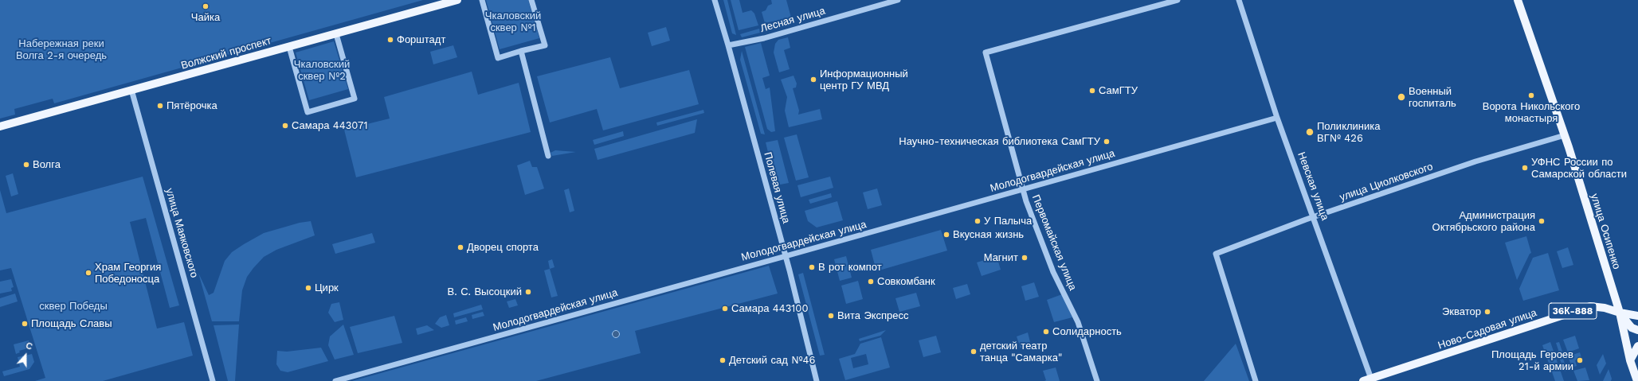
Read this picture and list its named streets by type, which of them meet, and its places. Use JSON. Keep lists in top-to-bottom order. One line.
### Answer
{"streets":{"main road":["Волжский проспект","улица Осипенко","36К-888","Ново-Садовая улица"],"street":["Лесная улица","Молодогвардейская улица","улица Циолковского","Невская улица","Полевая улица","улица Маяковского","Первомайская улица"]},"crossings":[["Лесная улица","Полевая улица"],["Волжский проспект","улица Маяковского"],["Молодогвардейская улица","Невская улица"],["Молодогвардейская улица","Полевая улица"],["Молодогвардейская улица","Первомайская улица"],["улица Циолковского","Невская улица"],["улица Циолковского","улица Осипенко"],["Невская улица","Ново-Садовая улица"],["улица Осипенко","Ново-Садовая улица"]],"parks":["Чкаловский сквер №1","Набережная реки Волга 2-я очередь","Чкаловский сквер №2","сквер Победы"],"places":["Чайка","Форштадт","Информационный центр ГУ МВД","СамГТУ","Ворота Никольского монастыря","Военный госпиталь","Пятёрочка","Самара 443071","Поликлиника ВГ№ 426","Научно-техническая библиотека СамГТУ","Волга","УФНС России по Самарской области","У Палыча","Администрация Октябрьского района","Вкусная жизнь","Дворец спорта","Магнит","В рот компот","Храм Георгия Победоносца","Совкомбанк","Цирк","В. С. Высоцкий","Самара 443100","Экватор","Вита Экспресс","Площадь Славы","Солидарность","детский театр танца \"Самарка\"","Детский сад №46","Площадь Героев 21-й армии"],"north":"top"}
